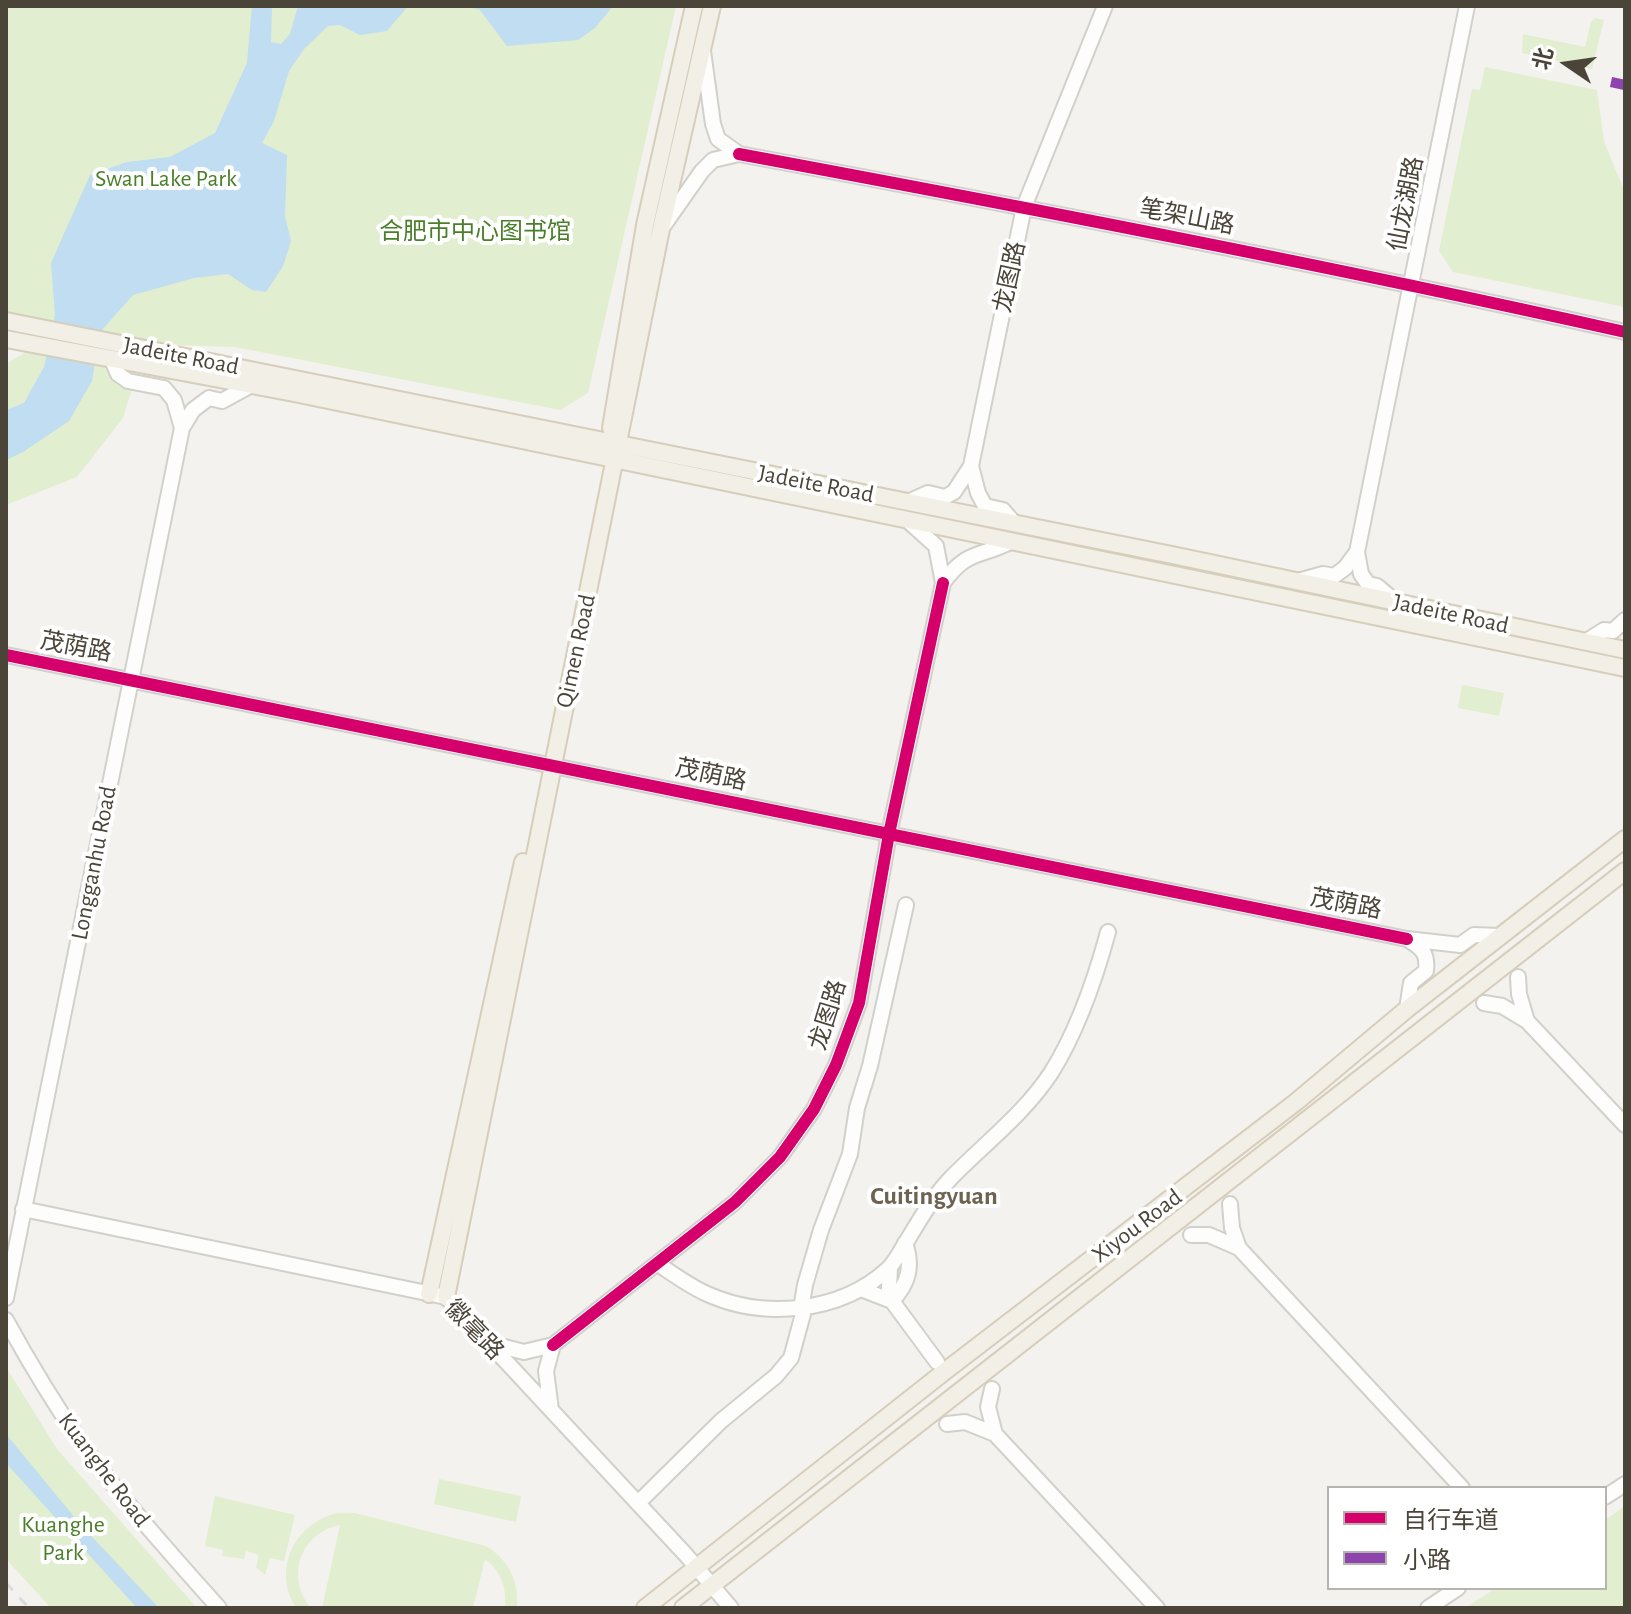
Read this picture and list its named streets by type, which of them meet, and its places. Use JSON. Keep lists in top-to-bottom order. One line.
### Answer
{"streets":{"main road":["Jadeite Road","Qimen Road","Xiyou Road"],"street":["仙龙湖路","笔架山路","龙图路","茂荫路","Longganhu Road","徽毫路","Kuanghe Road"]},"crossings":[["仙龙湖路","笔架山路"],["笔架山路","龙图路"],["龙图路","茂荫路"],["Jadeite Road","Qimen Road"],["茂荫路","Qimen Road"],["茂荫路","Longganhu Road"],["茂荫路","Xiyou Road"],["Qimen Road","徽毫路"],["Longganhu Road","徽毫路"],["Xiyou Road","徽毫路"]],"districts":["Cuitingyuan"],"parks":["Swan Lake Park","合肥市中心图书馆","Kuanghe Park"],"legend":["自行车道","小路"],"north":"left"}
